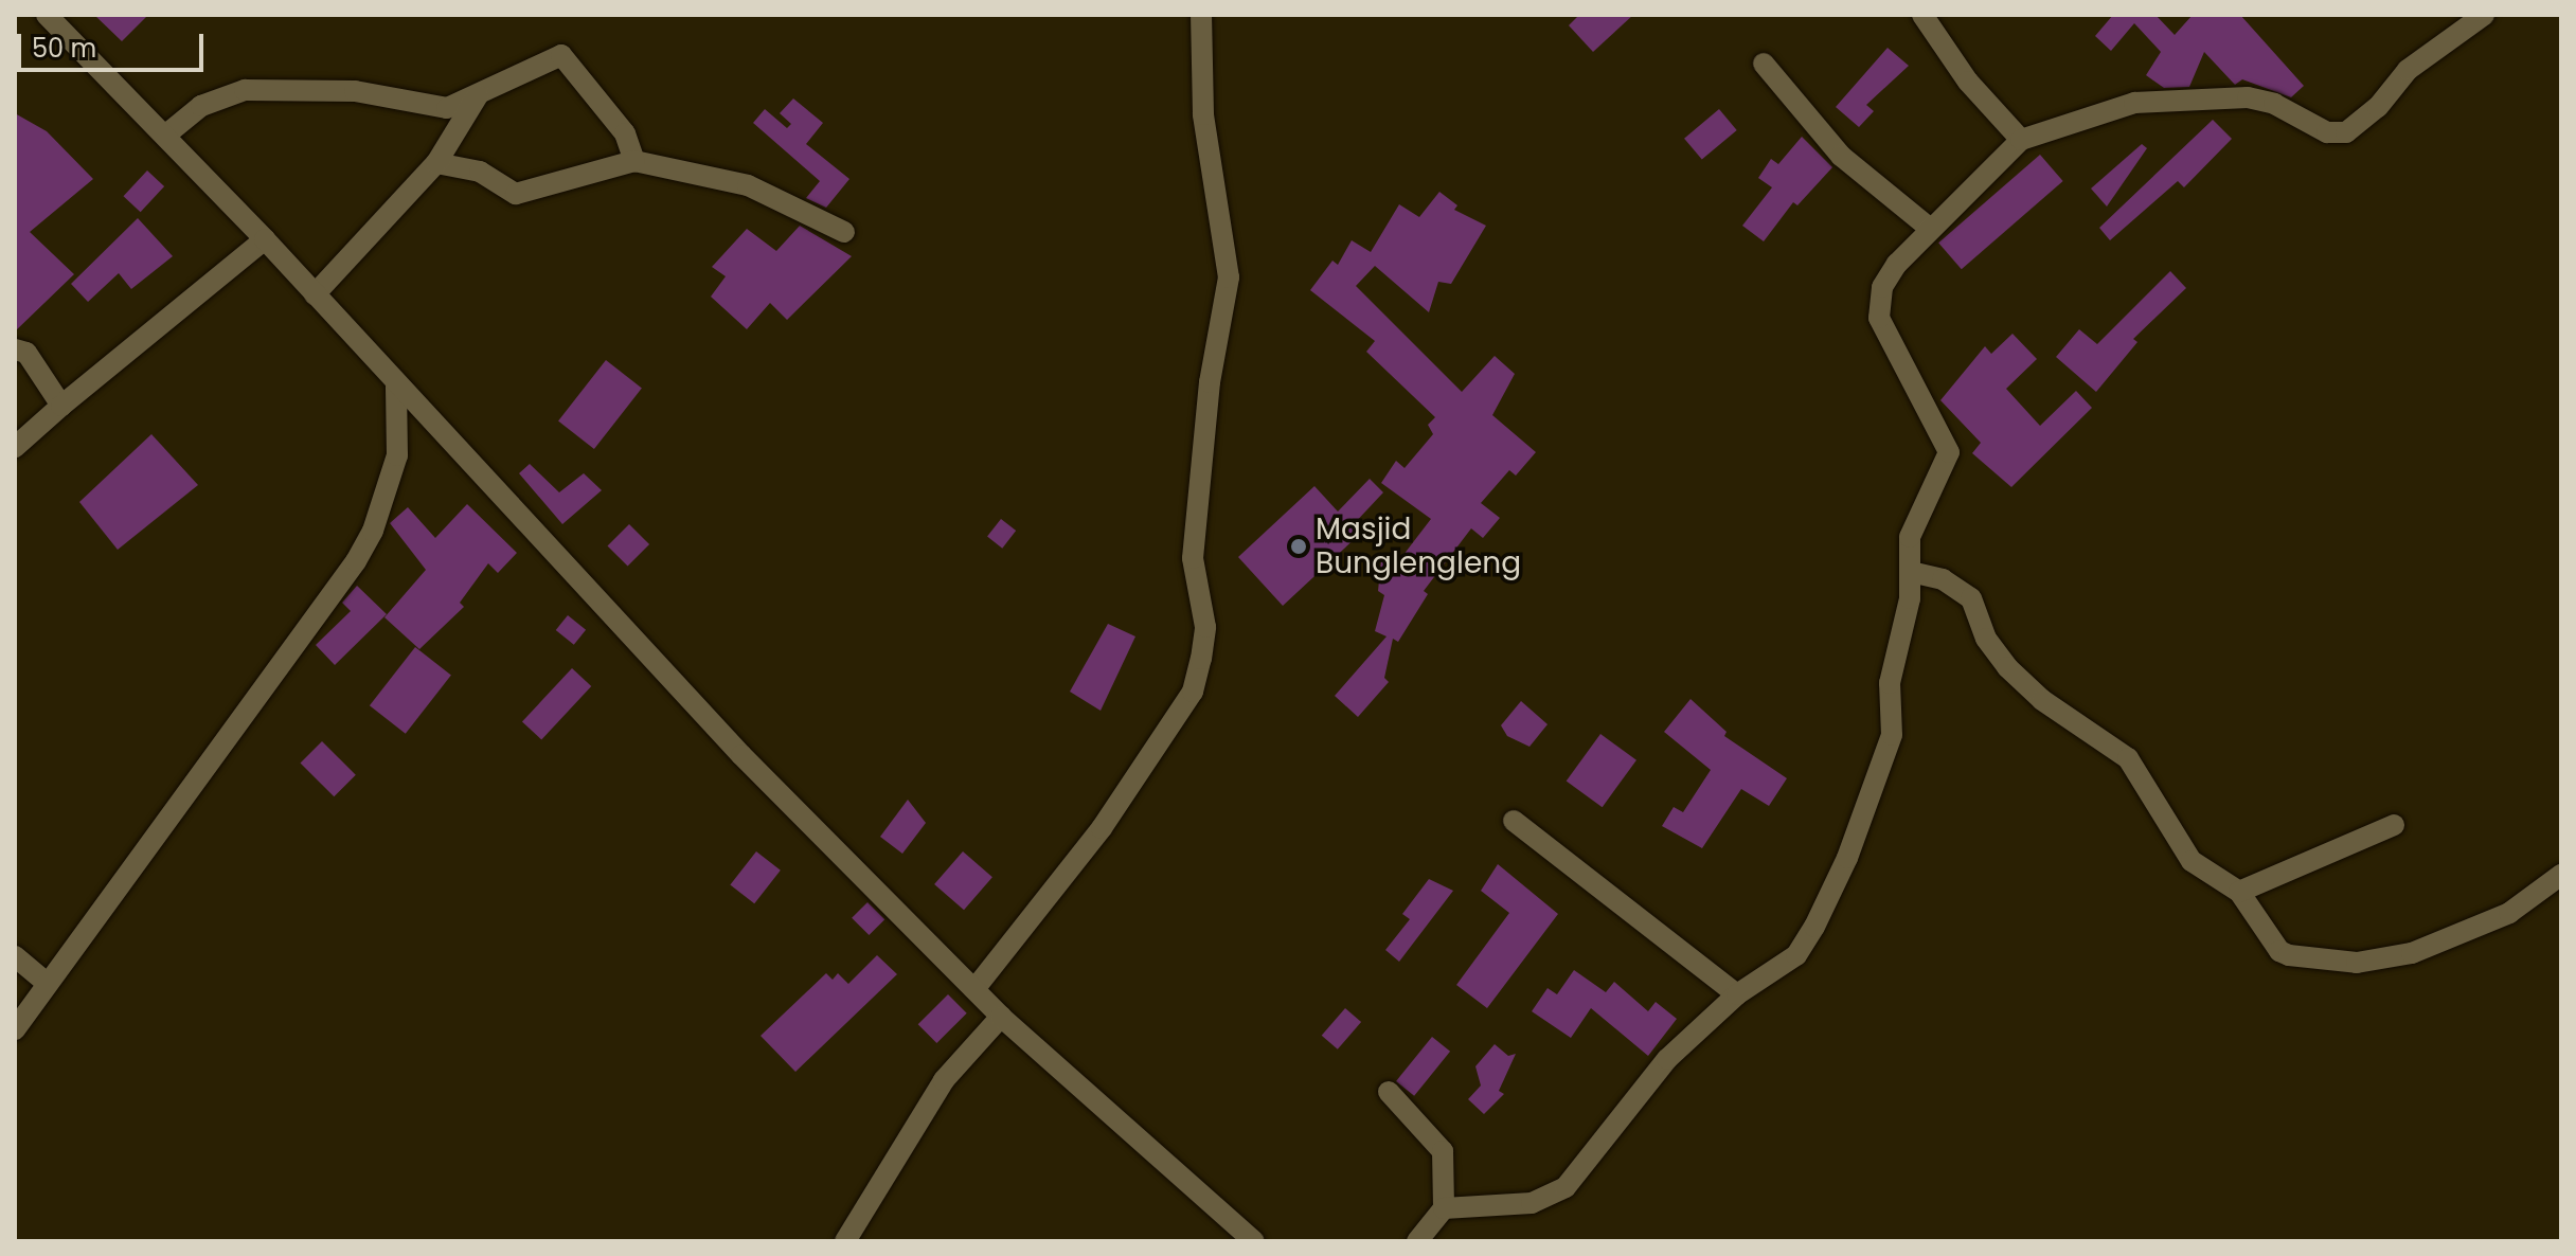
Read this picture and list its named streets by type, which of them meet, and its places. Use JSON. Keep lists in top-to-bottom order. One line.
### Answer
{"places":["Masjid Bunglengleng"],"scale_bar":"50 m"}
